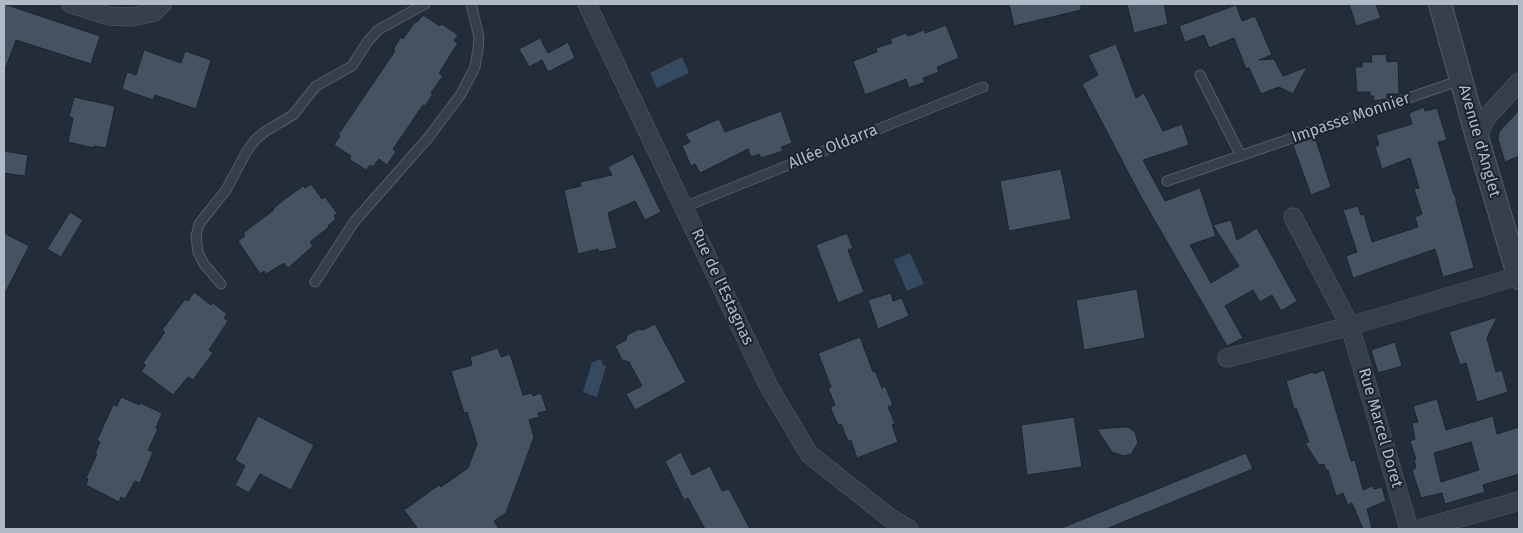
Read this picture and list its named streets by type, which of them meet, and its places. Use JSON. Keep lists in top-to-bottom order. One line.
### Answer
{"streets":{"street":["Avenue d'Anglet","Rue de l'Estagnas","Rue Marcel Doret"],"lane":["Impasse Monnier","Allée Oldarra"]},"crossings":[["Impasse Monnier","Avenue d'Anglet"],["Allée Oldarra","Rue de l'Estagnas"]]}
